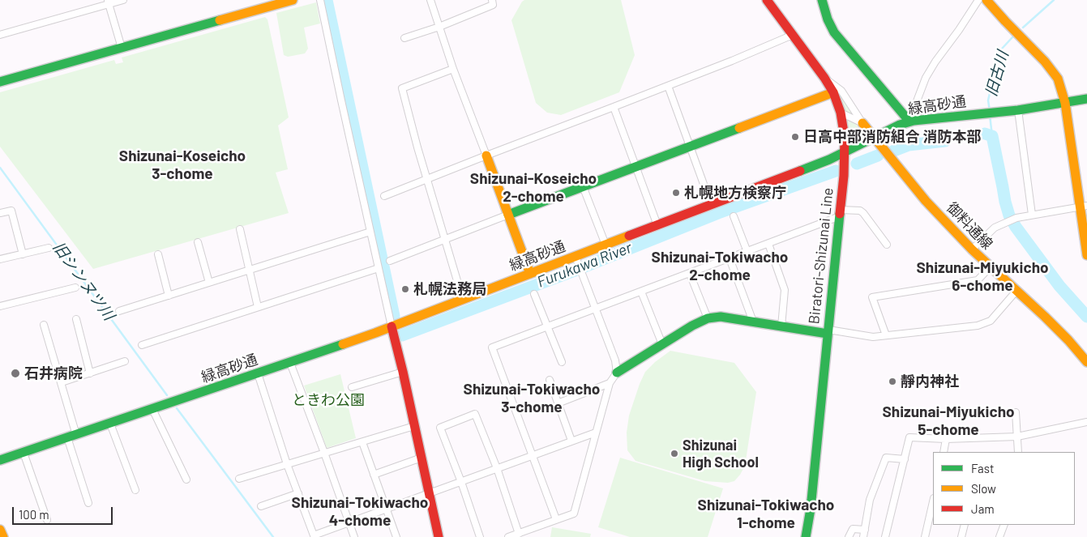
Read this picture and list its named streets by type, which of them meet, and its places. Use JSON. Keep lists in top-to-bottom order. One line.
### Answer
{"streets":{"street":["緑高砂通","御料通線","Biratori-Shizunai Line"]},"crossings":[["緑高砂通","御料通線"],["緑高砂通","Biratori-Shizunai Line"]],"districts":["Shizunai-Koseicho 3-chome","Shizunai-Koseicho 2-chome","Shizunai-Tokiwacho 2-chome","Shizunai-Miyukicho 6-chome","Shizunai-Tokiwacho 3-chome","Shizunai-Miyukicho 5-chome","Shizunai-Tokiwacho 4-chome","Shizunai-Tokiwacho 1-chome"],"water":["旧古川","Furukawa River","旧シンヌツ川"],"parks":["ときわ公園"],"places":["日高中部消防組合 消防本部","札幌地方検察庁","札幌法務局","石井病院","靜内神社","Shizunai High School"],"legend":["Fast","Slow","Jam"],"scale_bar":"100 m"}
